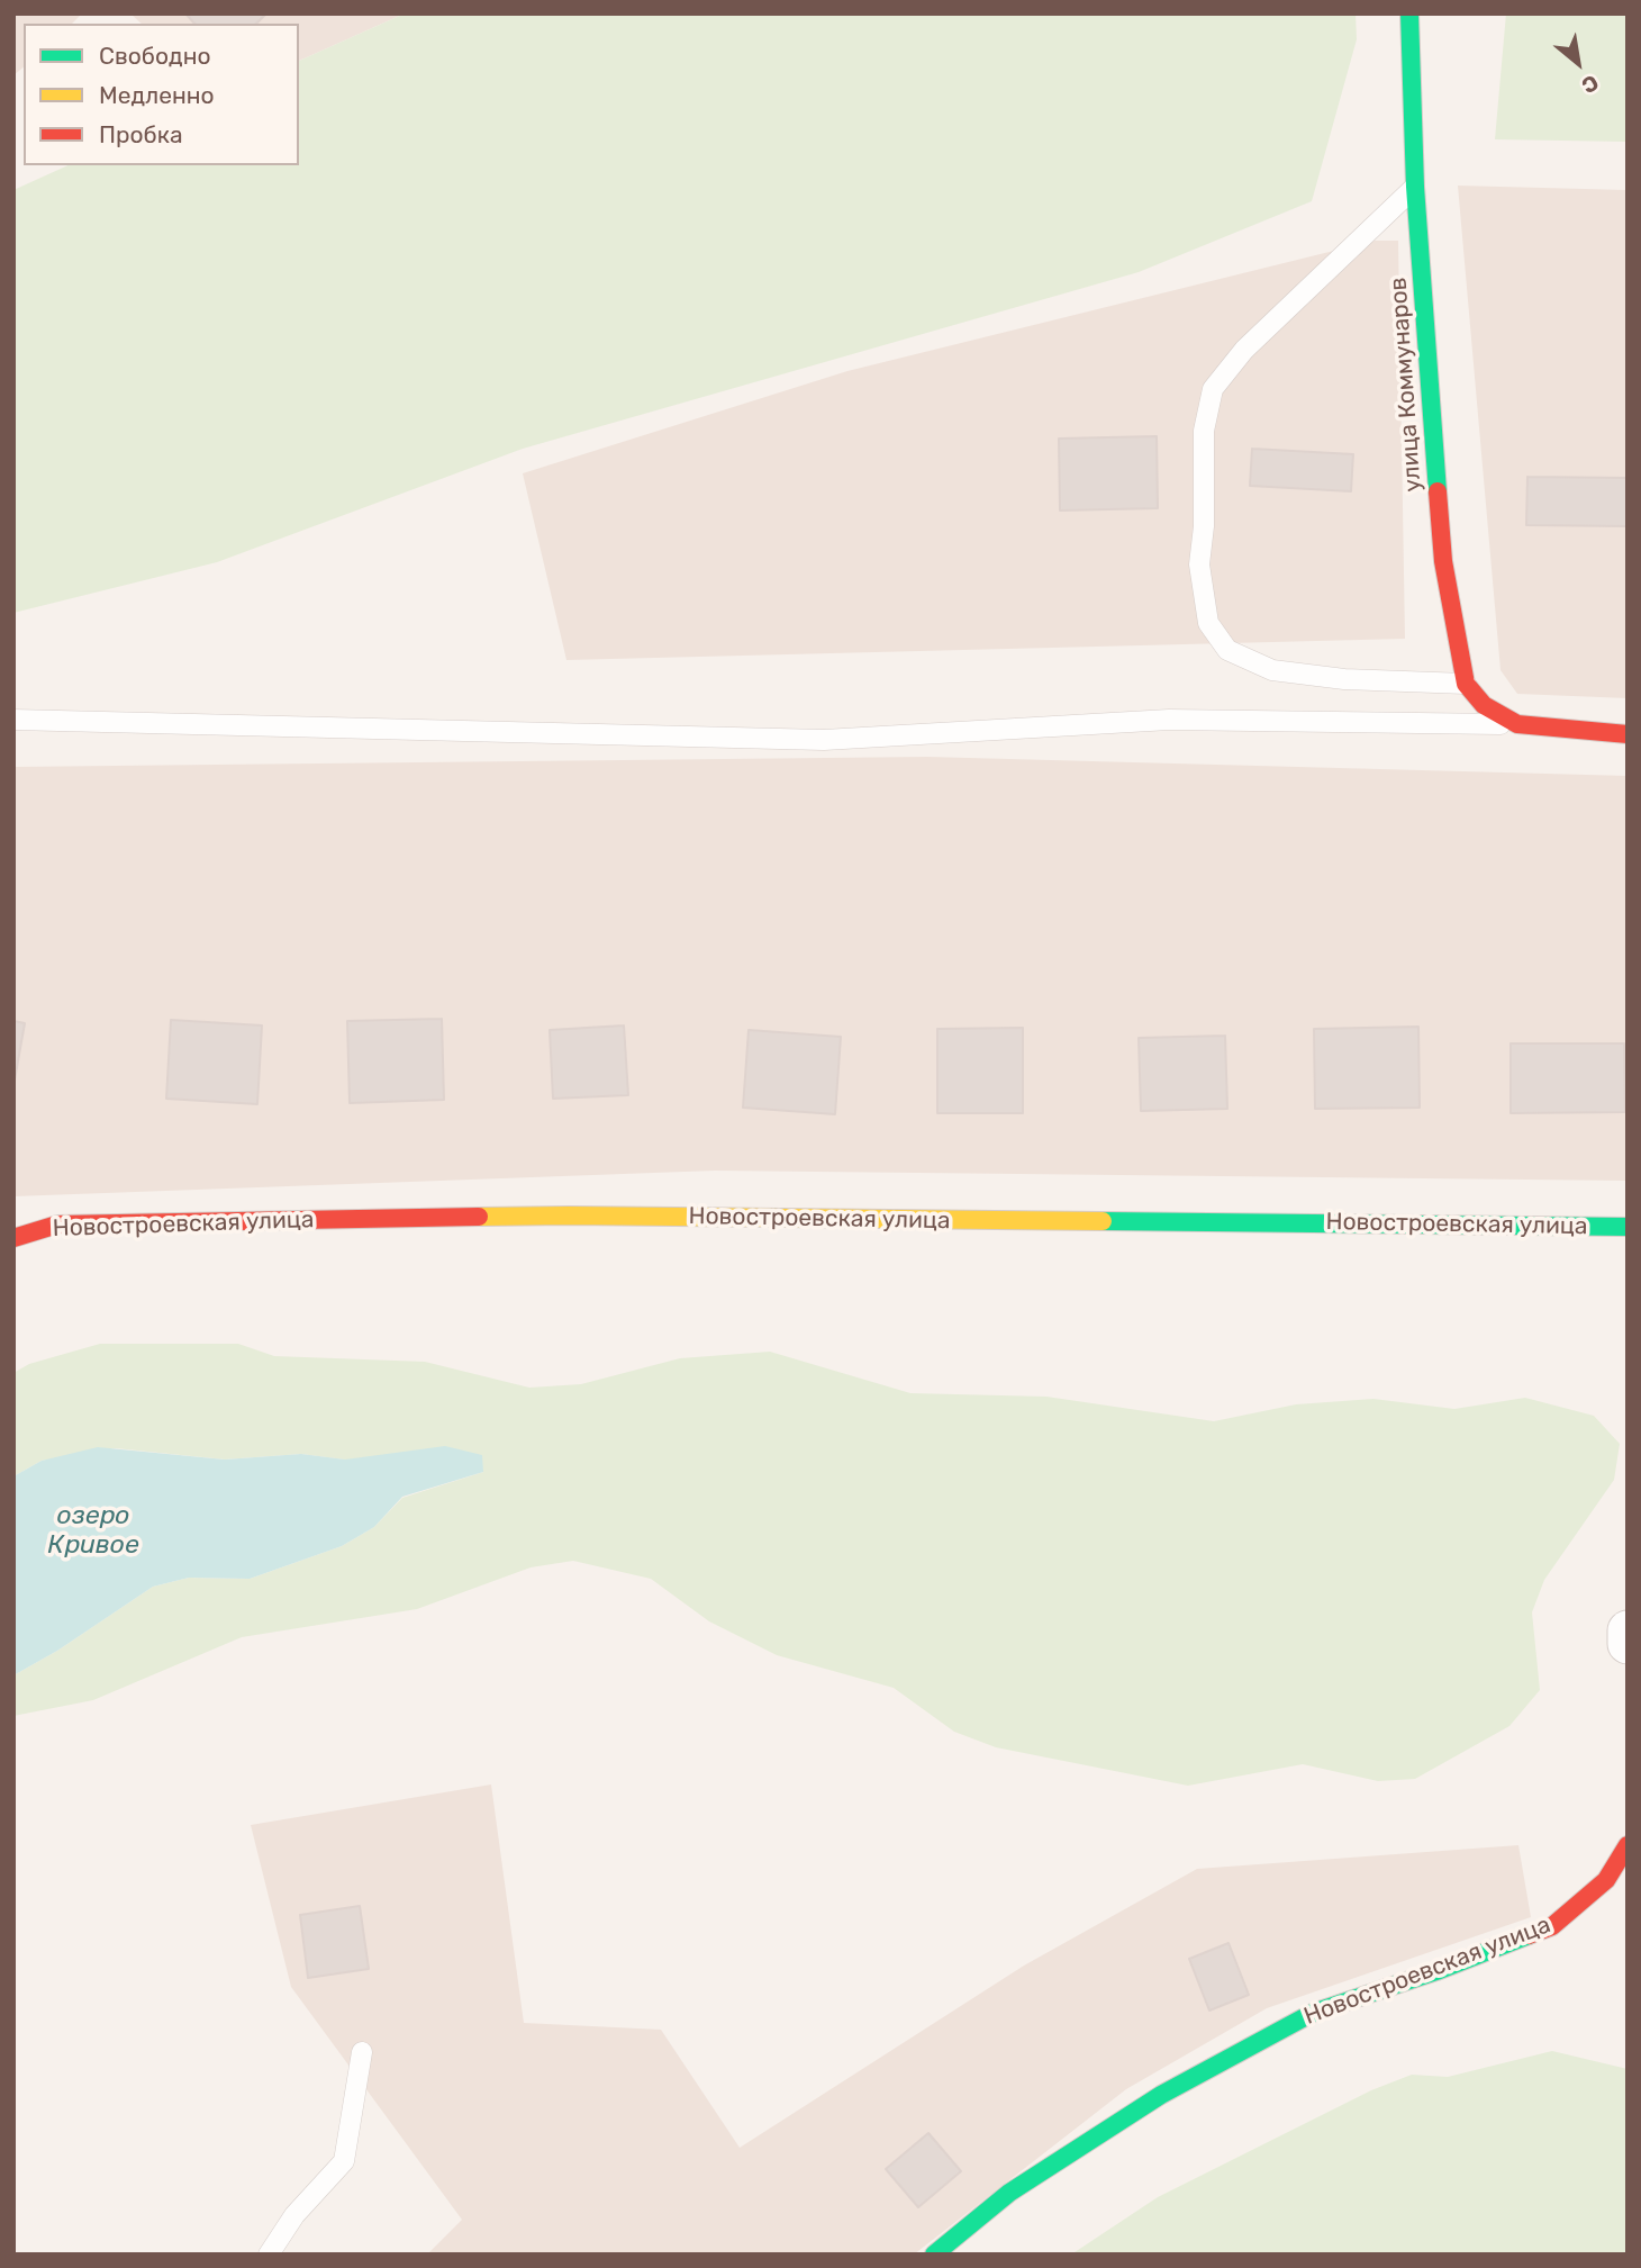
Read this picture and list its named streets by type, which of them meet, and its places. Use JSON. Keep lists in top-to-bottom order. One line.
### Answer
{"streets":{"street":["улица Коммунаров","Новостроевская улица"]},"water":["озеро Кривое"],"legend":["Свободно","Медленно","Пробка"],"north":"bottom right"}
